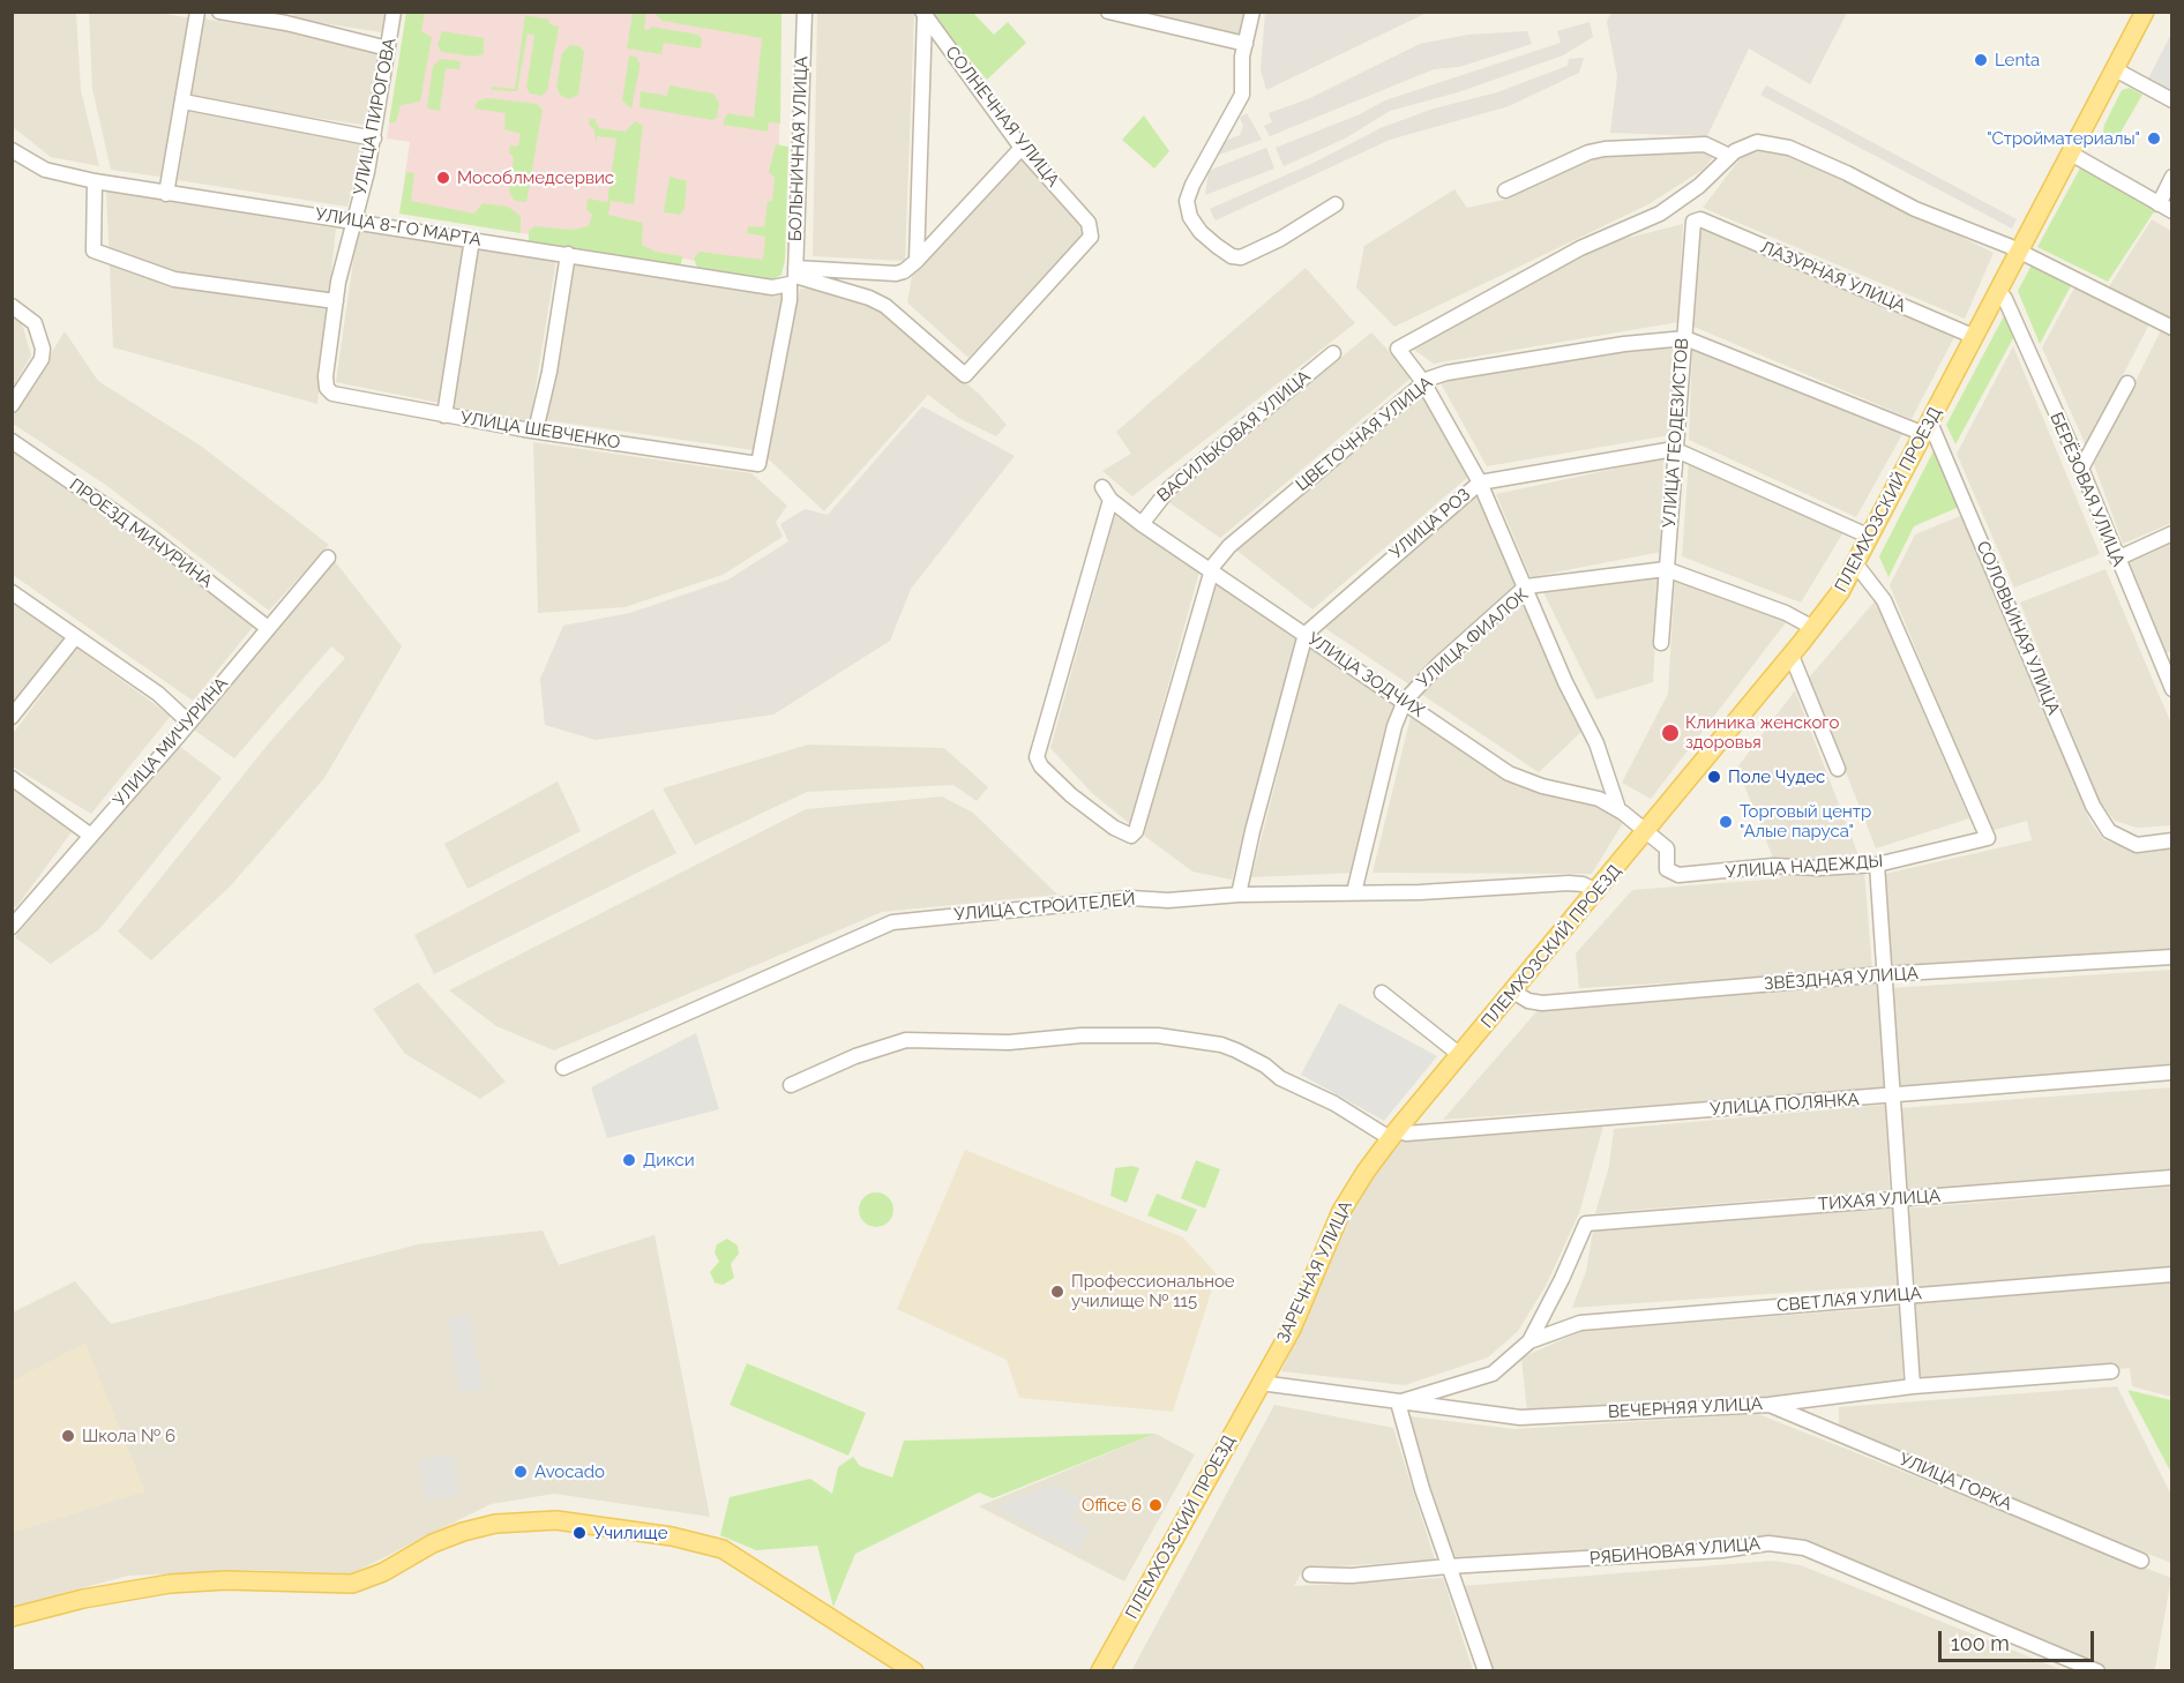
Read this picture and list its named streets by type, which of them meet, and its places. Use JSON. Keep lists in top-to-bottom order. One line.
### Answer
{"streets":{"main road":["ПЛЕМХОЗСКИЙ ПРОЕЗД","ЗАРЕЧНАЯ УЛИЦА"],"street":["УЛИЦА ПИРОГОВА","СОЛНЕЧНАЯ УЛИЦА","БОЛЬНИЧНАЯ УЛИЦА","УЛИЦА 8-ГО МАРТА","ЛАЗУРНАЯ УЛИЦА","УЛИЦА ШЕВЧЕНКО","УЛИЦА ГЕОДЕЗИСТОВ","ЦВЕТОЧНАЯ УЛИЦА","ВАСИЛЬКОВАЯ УЛИЦА","БЕРЁЗОВАЯ УЛИЦА","УЛИЦА РОЗ","ПРОЕЗД МИЧУРИНА","СОЛОВЬИНАЯ УЛИЦА","УЛИЦА ФИАЛОК","УЛИЦА ЗОДЧИХ","УЛИЦА МИЧУРИНА","УЛИЦА НАДЕЖДЫ","УЛИЦА СТРОИТЕЛЕЙ","ЗВЁЗДНАЯ УЛИЦА","УЛИЦА ПОЛЯНКА","ТИХАЯ УЛИЦА","СВЕТЛАЯ УЛИЦА","ВЕЧЕРНЯЯ УЛИЦА","УЛИЦА ГОРКА","РЯБИНОВАЯ УЛИЦА"]},"crossings":[["УЛИЦА ПИРОГОВА","УЛИЦА 8-ГО МАРТА"],["УЛИЦА ПИРОГОВА","УЛИЦА ШЕВЧЕНКО"],["СОЛНЕЧНАЯ УЛИЦА","БОЛЬНИЧНАЯ УЛИЦА"],["СОЛНЕЧНАЯ УЛИЦА","УЛИЦА 8-ГО МАРТА"],["БОЛЬНИЧНАЯ УЛИЦА","УЛИЦА 8-ГО МАРТА"],["БОЛЬНИЧНАЯ УЛИЦА","УЛИЦА ШЕВЧЕНКО"],["ЛАЗУРНАЯ УЛИЦА","УЛИЦА ГЕОДЕЗИСТОВ"],["ЛАЗУРНАЯ УЛИЦА","ПЛЕМХОЗСКИЙ ПРОЕЗД"],["УЛИЦА ГЕОДЕЗИСТОВ","ЦВЕТОЧНАЯ УЛИЦА"],["УЛИЦА ГЕОДЕЗИСТОВ","УЛИЦА РОЗ"],["УЛИЦА ГЕОДЕЗИСТОВ","УЛИЦА ФИАЛОК"],["ЦВЕТОЧНАЯ УЛИЦА","ПЛЕМХОЗСКИЙ ПРОЕЗД"],["ЦВЕТОЧНАЯ УЛИЦА","СОЛОВЬИНАЯ УЛИЦА"],["ЦВЕТОЧНАЯ УЛИЦА","УЛИЦА ЗОДЧИХ"],["ВАСИЛЬКОВАЯ УЛИЦА","УЛИЦА ЗОДЧИХ"],["БЕРЁЗОВАЯ УЛИЦА","ПЛЕМХОЗСКИЙ ПРОЕЗД"],["ПЛЕМХОЗСКИЙ ПРОЕЗД","СОЛОВЬИНАЯ УЛИЦА"],["ПЛЕМХОЗСКИЙ ПРОЕЗД","УЛИЦА ФИАЛОК"],["ПЛЕМХОЗСКИЙ ПРОЕЗД","УЛИЦА ЗОДЧИХ"],["ПЛЕМХОЗСКИЙ ПРОЕЗД","УЛИЦА НАДЕЖДЫ"],["ПЛЕМХОЗСКИЙ ПРОЕЗД","УЛИЦА СТРОИТЕЛЕЙ"],["ПЛЕМХОЗСКИЙ ПРОЕЗД","ЗВЁЗДНАЯ УЛИЦА"],["ПЛЕМХОЗСКИЙ ПРОЕЗД","УЛИЦА ПОЛЯНКА"],["ПЛЕМХОЗСКИЙ ПРОЕЗД","ЗАРЕЧНАЯ УЛИЦА"],["ПЛЕМХОЗСКИЙ ПРОЕЗД","ВЕЧЕРНЯЯ УЛИЦА"],["УЛИЦА РОЗ","УЛИЦА ЗОДЧИХ"],["УЛИЦА РОЗ","УЛИЦА СТРОИТЕЛЕЙ"],["ПРОЕЗД МИЧУРИНА","УЛИЦА МИЧУРИНА"],["УЛИЦА ФИАЛОК","УЛИЦА ЗОДЧИХ"],["УЛИЦА ФИАЛОК","УЛИЦА СТРОИТЕЛЕЙ"],["УЛИЦА ЗОДЧИХ","УЛИЦА НАДЕЖДЫ"],["УЛИЦА ПОЛЯНКА","ЗАРЕЧНАЯ УЛИЦА"],["ТИХАЯ УЛИЦА","СВЕТЛАЯ УЛИЦА"],["ЗАРЕЧНАЯ УЛИЦА","ВЕЧЕРНЯЯ УЛИЦА"],["ВЕЧЕРНЯЯ УЛИЦА","УЛИЦА ГОРКА"]],"places":["Lenta","\"Стройматериалы\"","Мособлмедсервис","Клиника женского здоровья","Поле Чудес","Торговый центр \"Алые паруса\"","Дикси","Профессиональное училище № 115","Школа № 6","Avocado","Office 6","Училище"],"scale_bar":"100 m"}
